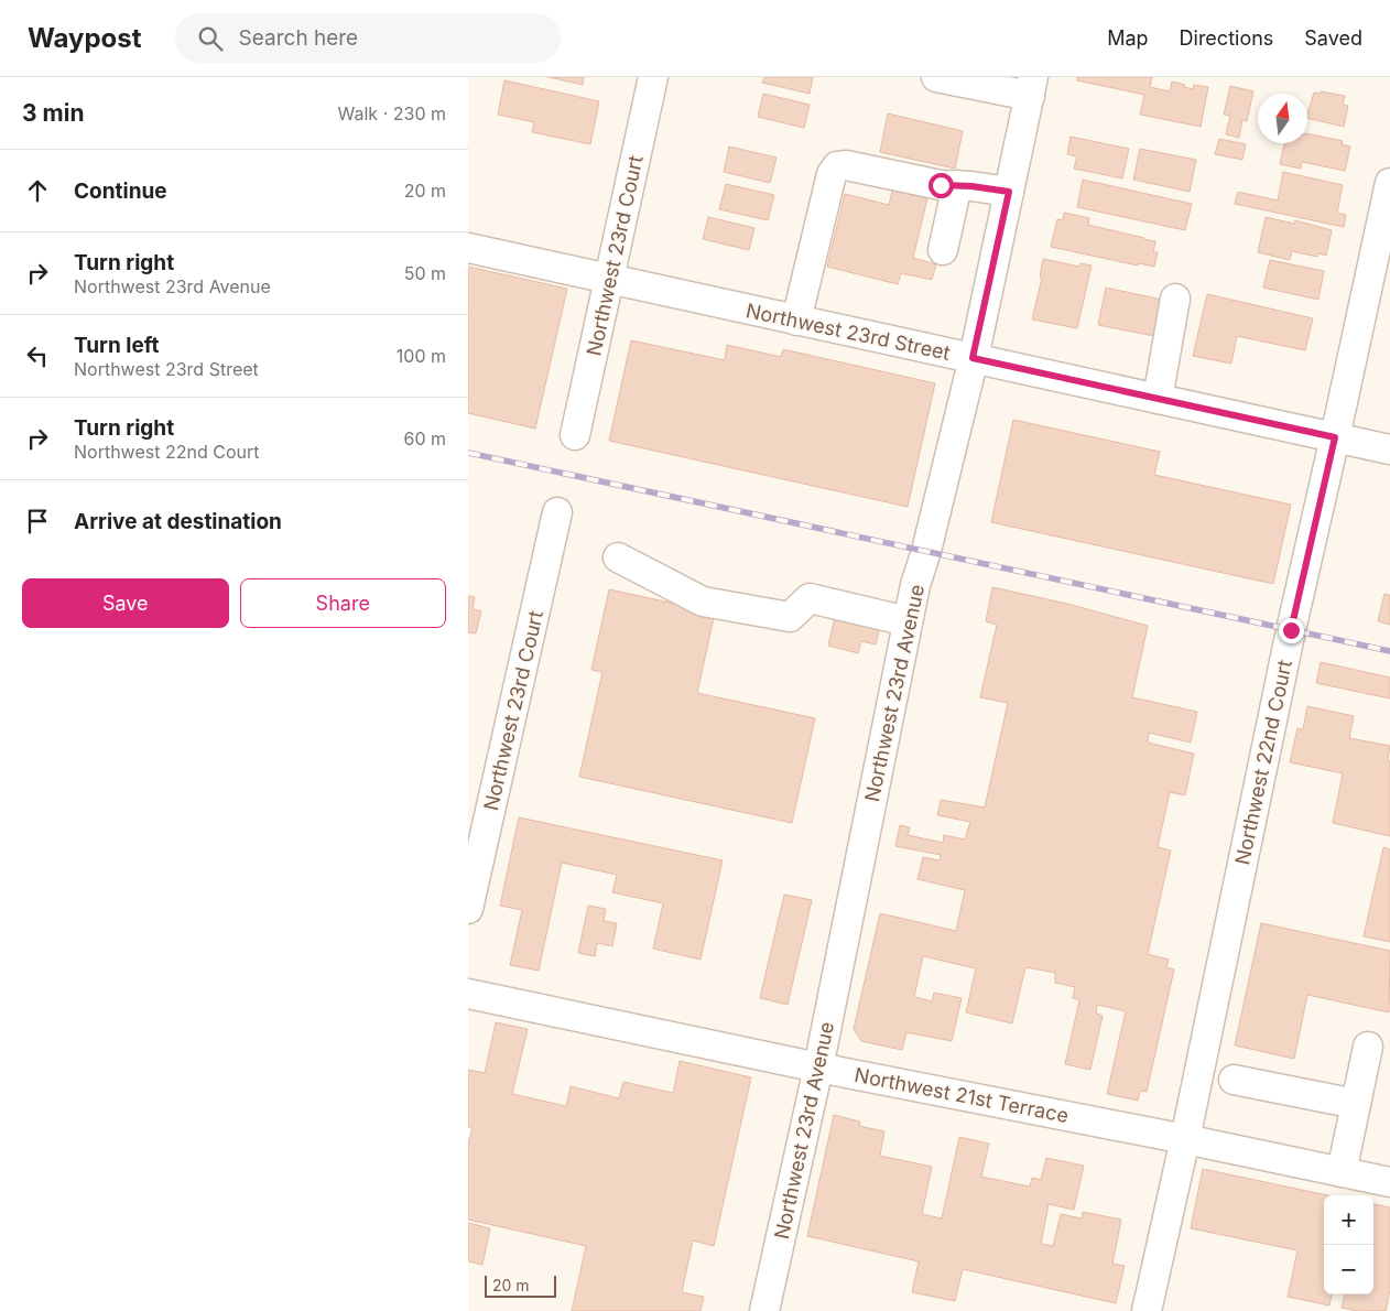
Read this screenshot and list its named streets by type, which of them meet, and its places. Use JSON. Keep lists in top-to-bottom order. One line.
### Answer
{"streets":{"street":["Northwest 23rd Court","Northwest 23rd Street","Northwest 23rd Avenue","Northwest 22nd Court","Northwest 21st Terrace"]},"crossings":[["Northwest 23rd Court","Northwest 23rd Street"],["Northwest 23rd Street","Northwest 23rd Avenue"],["Northwest 23rd Street","Northwest 22nd Court"],["Northwest 23rd Avenue","Northwest 21st Terrace"],["Northwest 22nd Court","Northwest 21st Terrace"]],"scale_bar":"20 m","north":"top","page":{"header":"Waypost","search":"Search here","nav":["Map","Directions","Saved"],"heading":["3 min","Walk · 230 m"],"list":[["Continue","20 m"],["Turn right","Northwest 23rd Avenue","50 m"],["Turn left","Northwest 23rd Street","100 m"],["Turn right","Northwest 22nd Court","60 m"],"Arrive at destination"],"buttons":["Save","Share"],"map_buttons":["+","−"],"scale":"20 m"}}
